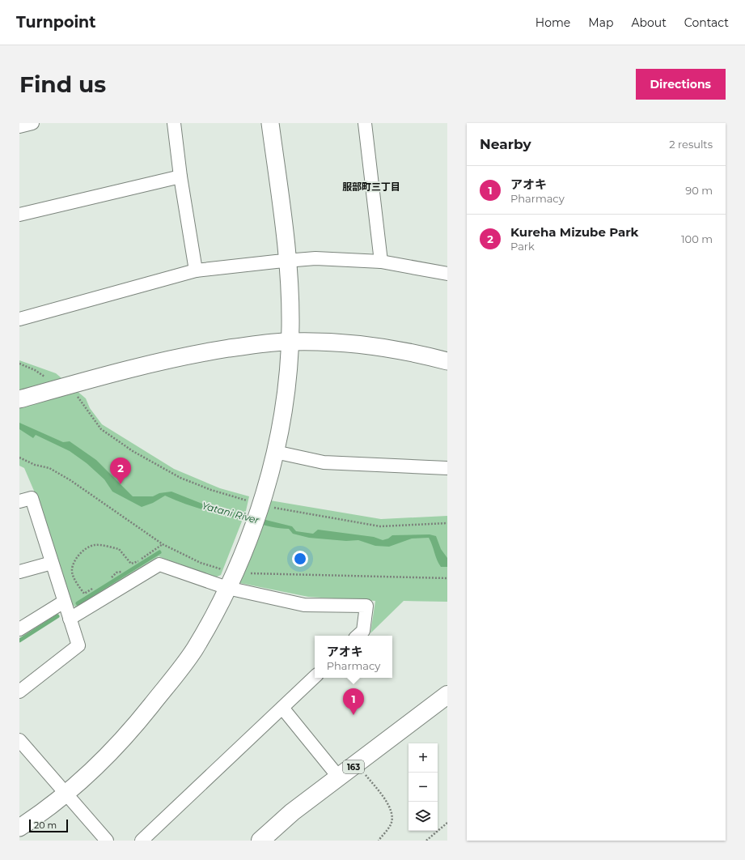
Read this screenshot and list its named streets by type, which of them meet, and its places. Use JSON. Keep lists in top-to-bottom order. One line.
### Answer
{"streets":{"highway":["163"]},"districts":["服部町三丁目"],"water":["Yatani River"],"scale_bar":"20 m","page":{"header":"Turnpoint","nav":["Home","Map","About","Contact"],"buttons":"Directions","title":"Find us","heading":["Nearby","2 results"],"list":[{"mark":"1","name":"アオキ","note":"Pharmacy","value":"90 m"},{"mark":"2","name":"Kureha Mizube Park","note":"Park","value":"100 m"}],"pins":["2","1"],"popup":["アオキ","Pharmacy"],"map_buttons":["+","−"],"scale":"20 m"}}
